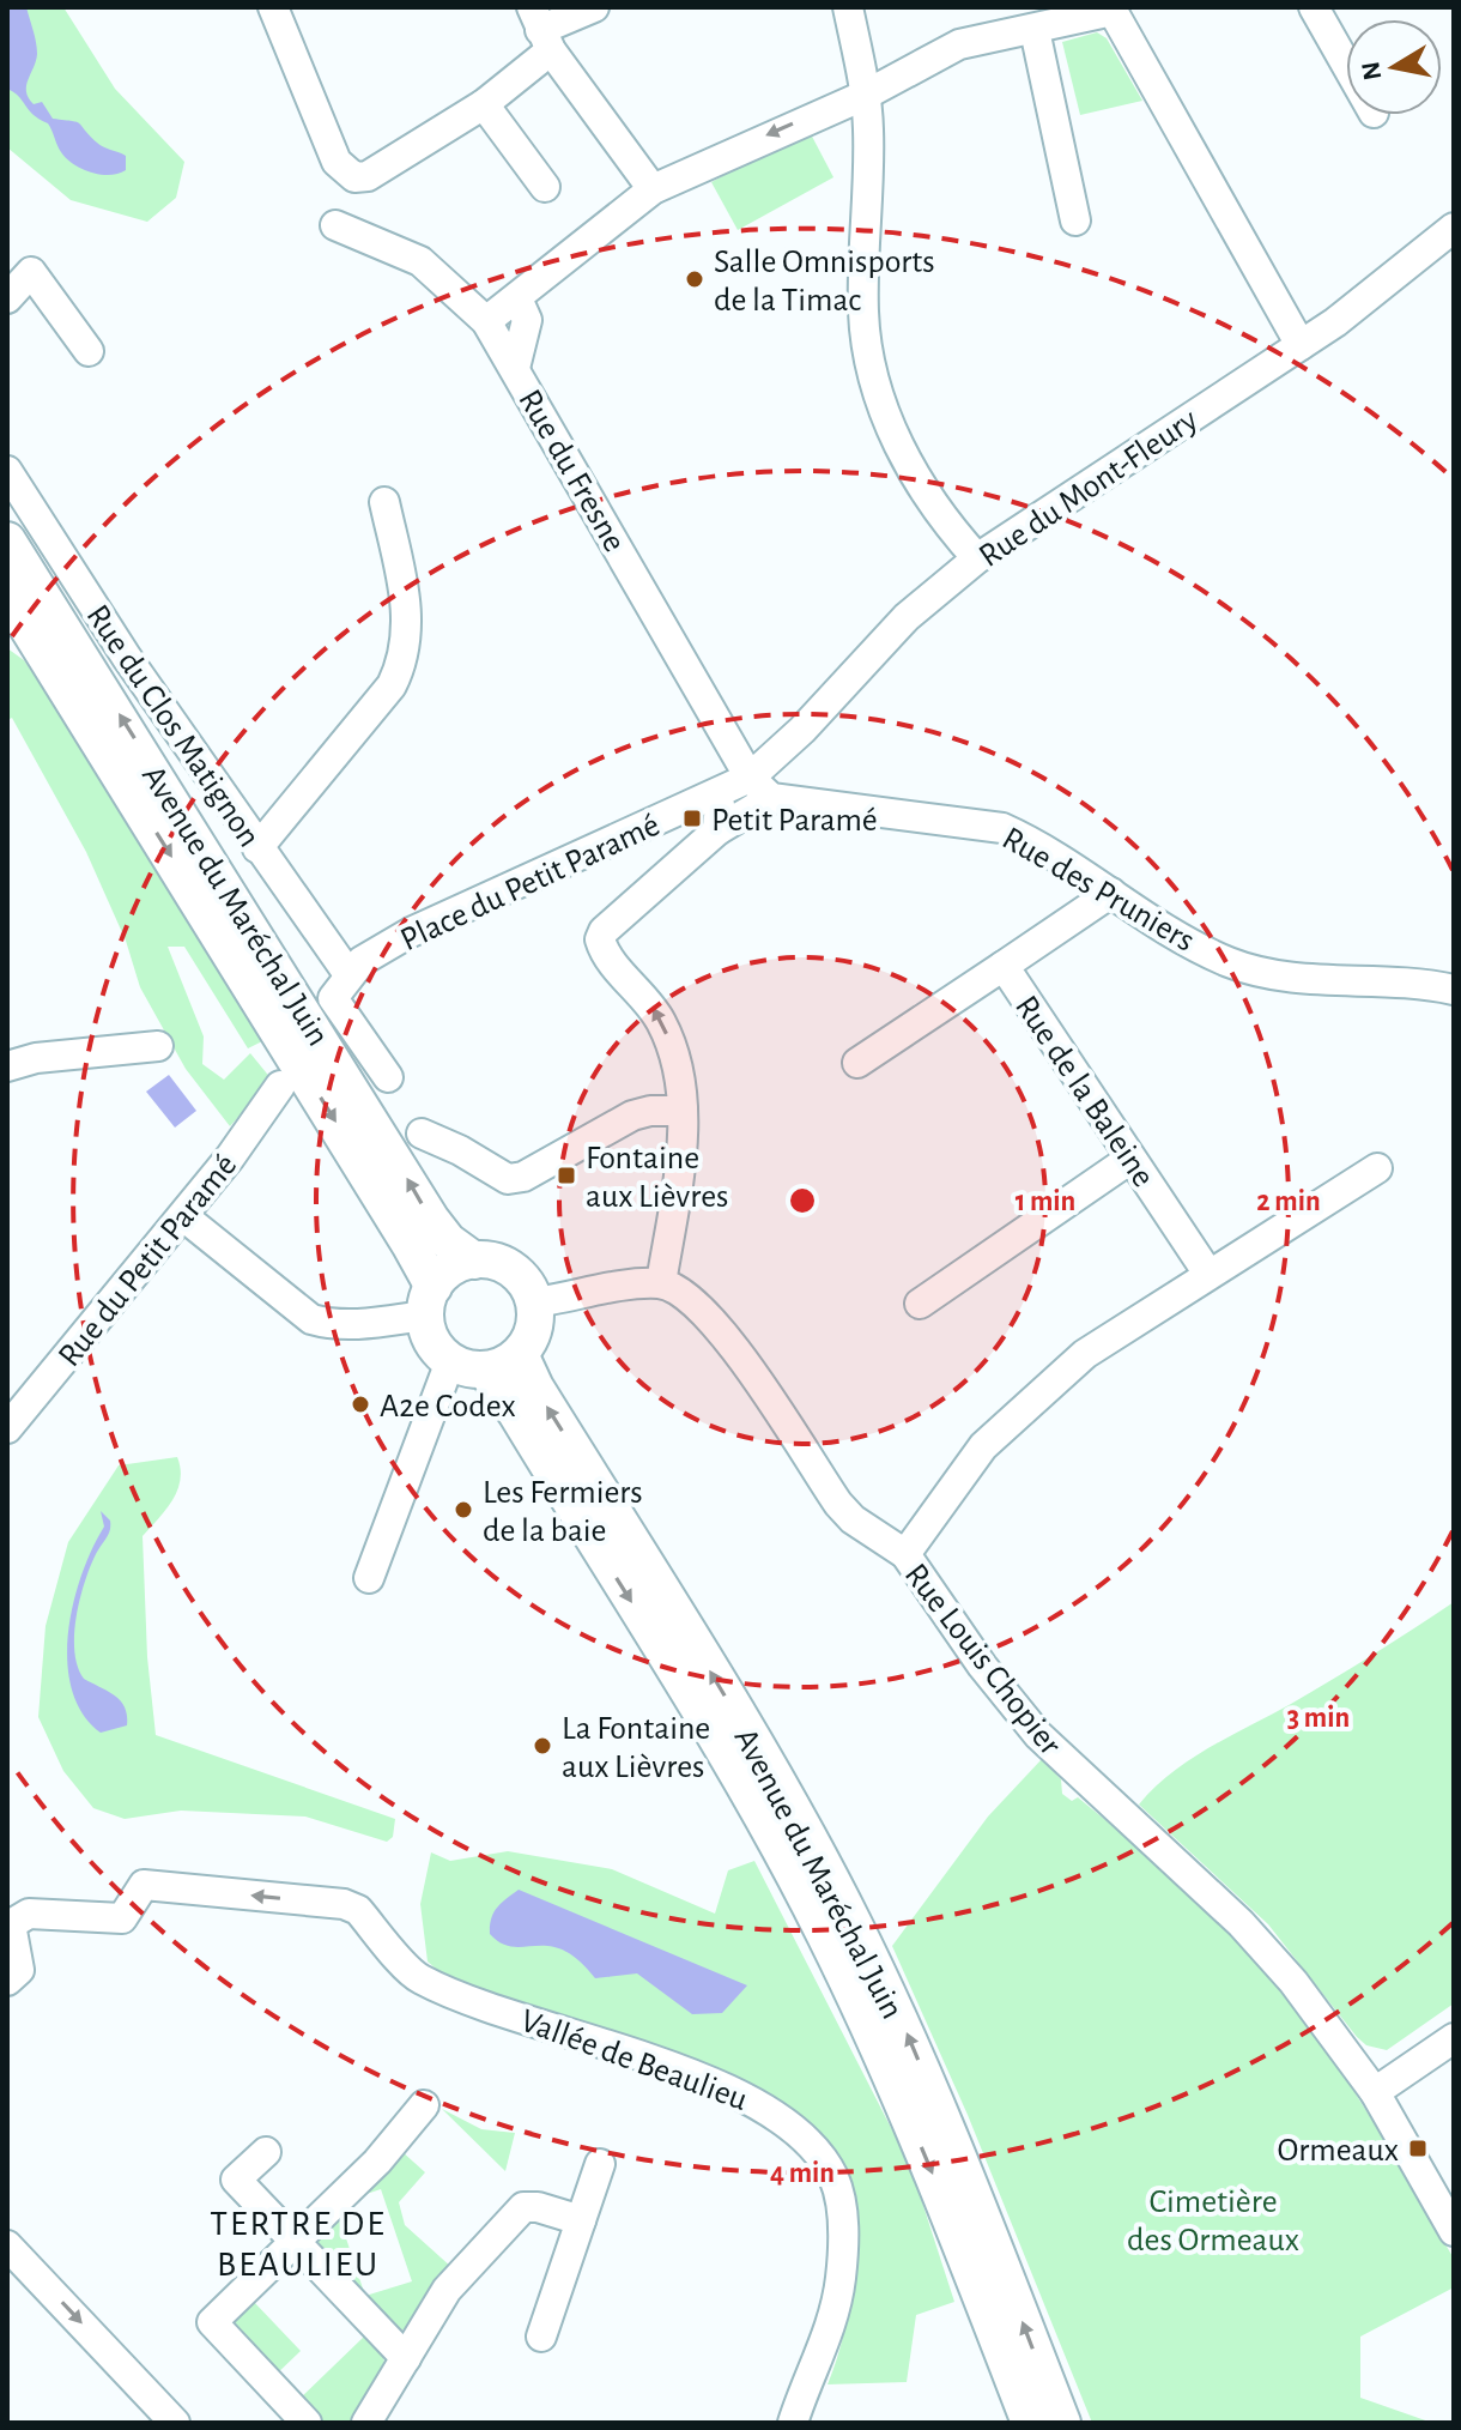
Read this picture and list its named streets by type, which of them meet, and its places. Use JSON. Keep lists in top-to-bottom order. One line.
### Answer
{"streets":{"main road":["Avenue du Maréchal Juin"],"street":["Rue du Fresne","Rue du Mont-Fleury","Rue du Clos Matignon","Place du Petit Paramé","Rue des Pruniers","Rue de la Baleine","Rue du Petit Paramé","Rue Louis Chopier","Vallée de Beaulieu"]},"crossings":[["Rue du Fresne","Rue du Mont-Fleury"],["Rue du Fresne","Place du Petit Paramé"],["Rue du Mont-Fleury","Place du Petit Paramé"],["Rue du Clos Matignon","Place du Petit Paramé"],["Place du Petit Paramé","Rue des Pruniers"],["Rue des Pruniers","Rue de la Baleine"]],"districts":["TERTRE DE BEAULIEU"],"parks":["Cimetière des Ormeaux"],"places":{"other":["Salle Omnisports de la Timac","A2e Codex","Les Fermiers de la baie","La Fontaine aux Lièvres"],"transit":["Petit Paramé","Fontaine aux Lièvres","Ormeaux"]},"north":"left","rings":["1 min","2 min","3 min","4 min"]}
